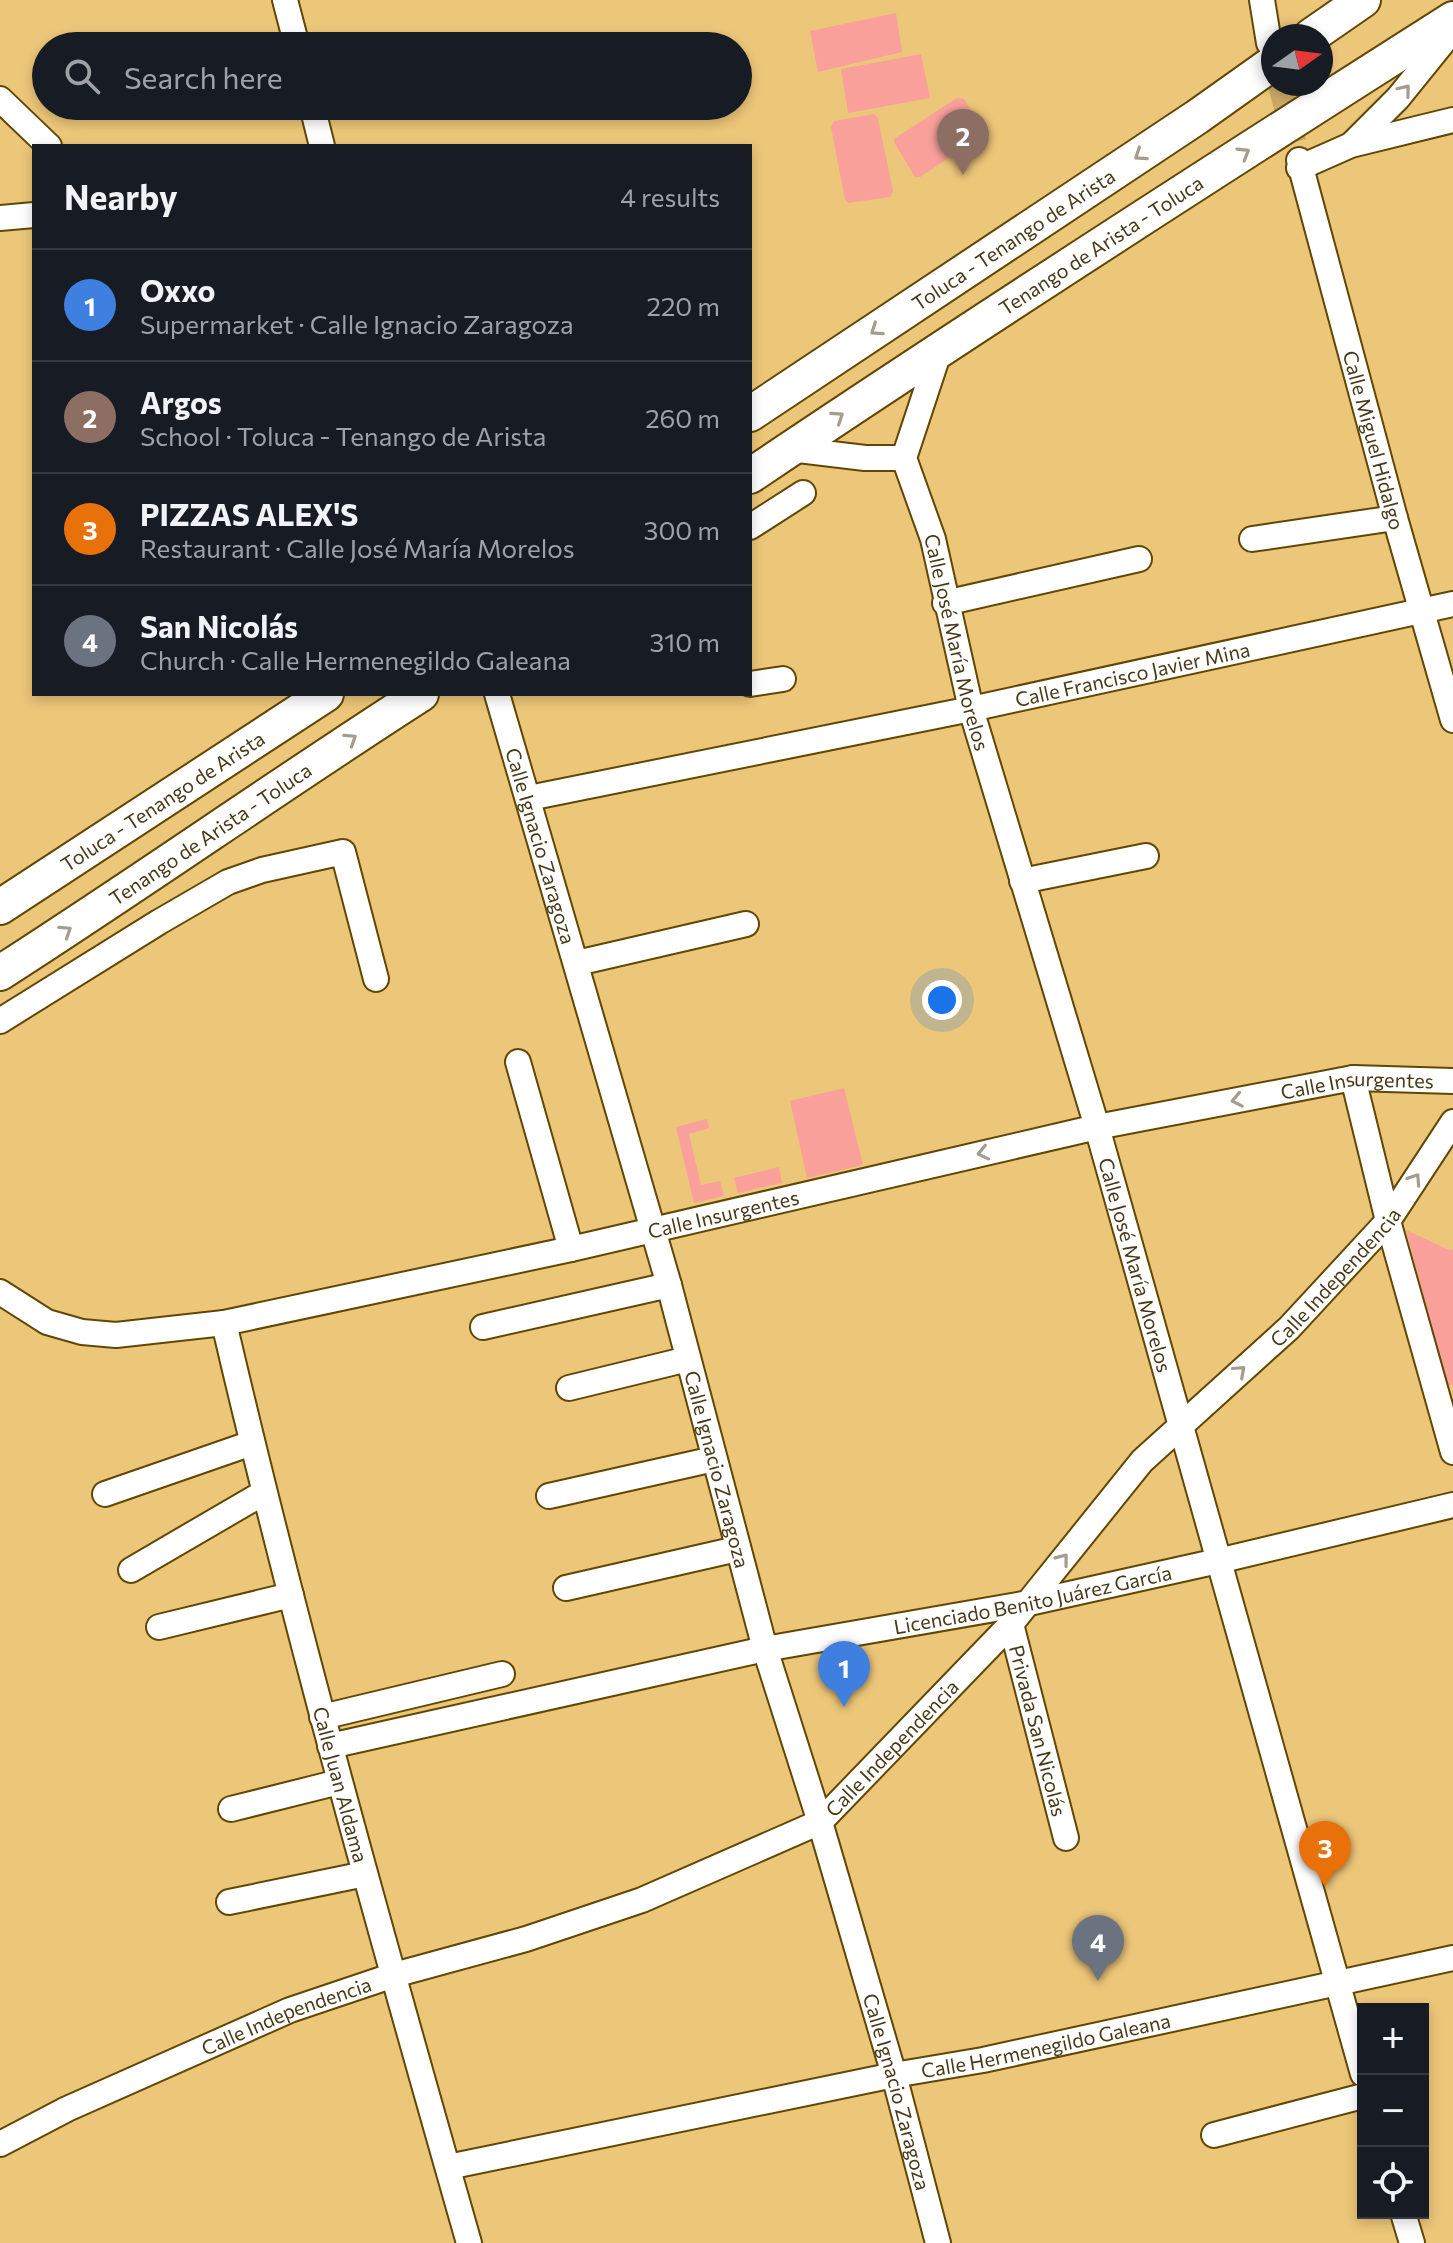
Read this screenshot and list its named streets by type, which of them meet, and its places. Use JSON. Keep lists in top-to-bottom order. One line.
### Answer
{"streets":{"highway":["Toluca - Tenango de Arista","Tenango de Arista - Toluca"],"street":["Calle Miguel Hidalgo","Calle José María Morelos","Calle Francisco Javier Mina","Calle Ignacio Zaragoza","Calle Insurgentes","Calle Independencia","Licenciado Benito Juárez García","Privada San Nicolás","Calle Juan Aldama","Calle Hermenegildo Galeana"]},"crossings":[["Calle Miguel Hidalgo","Calle Francisco Javier Mina"],["Calle José María Morelos","Calle Francisco Javier Mina"],["Calle José María Morelos","Calle Insurgentes"],["Calle José María Morelos","Calle Independencia"],["Calle José María Morelos","Licenciado Benito Juárez García"],["Calle José María Morelos","Calle Hermenegildo Galeana"],["Calle Francisco Javier Mina","Calle Ignacio Zaragoza"],["Calle Ignacio Zaragoza","Calle Insurgentes"],["Calle Ignacio Zaragoza","Calle Independencia"],["Calle Ignacio Zaragoza","Licenciado Benito Juárez García"],["Calle Ignacio Zaragoza","Calle Hermenegildo Galeana"],["Calle Insurgentes","Calle Juan Aldama"],["Calle Independencia","Licenciado Benito Juárez García"],["Calle Independencia","Privada San Nicolás"],["Calle Independencia","Calle Juan Aldama"],["Licenciado Benito Juárez García","Calle Juan Aldama"],["Calle Juan Aldama","Calle Hermenegildo Galeana"]],"one_way":["Toluca - Tenango de Arista","Tenango de Arista - Toluca","Calle Insurgentes","Calle Independencia"],"north":"right","page":{"search":"Search here","pins":["2","1","3","4"],"heading":["Nearby","4 results"],"list":[{"mark":"1","name":"Oxxo","note":"Supermarket · Calle Ignacio Zaragoza","value":"220 m"},{"mark":"2","name":"Argos","note":"School · Toluca - Tenango de Arista","value":"260 m"},{"mark":"3","name":"PIZZAS ALEX'S","note":"Restaurant · Calle José María Morelos","value":"300 m"},{"mark":"4","name":"San Nicolás","note":"Church · Calle Hermenegildo Galeana","value":"310 m"}],"map_buttons":["+","−"]}}
